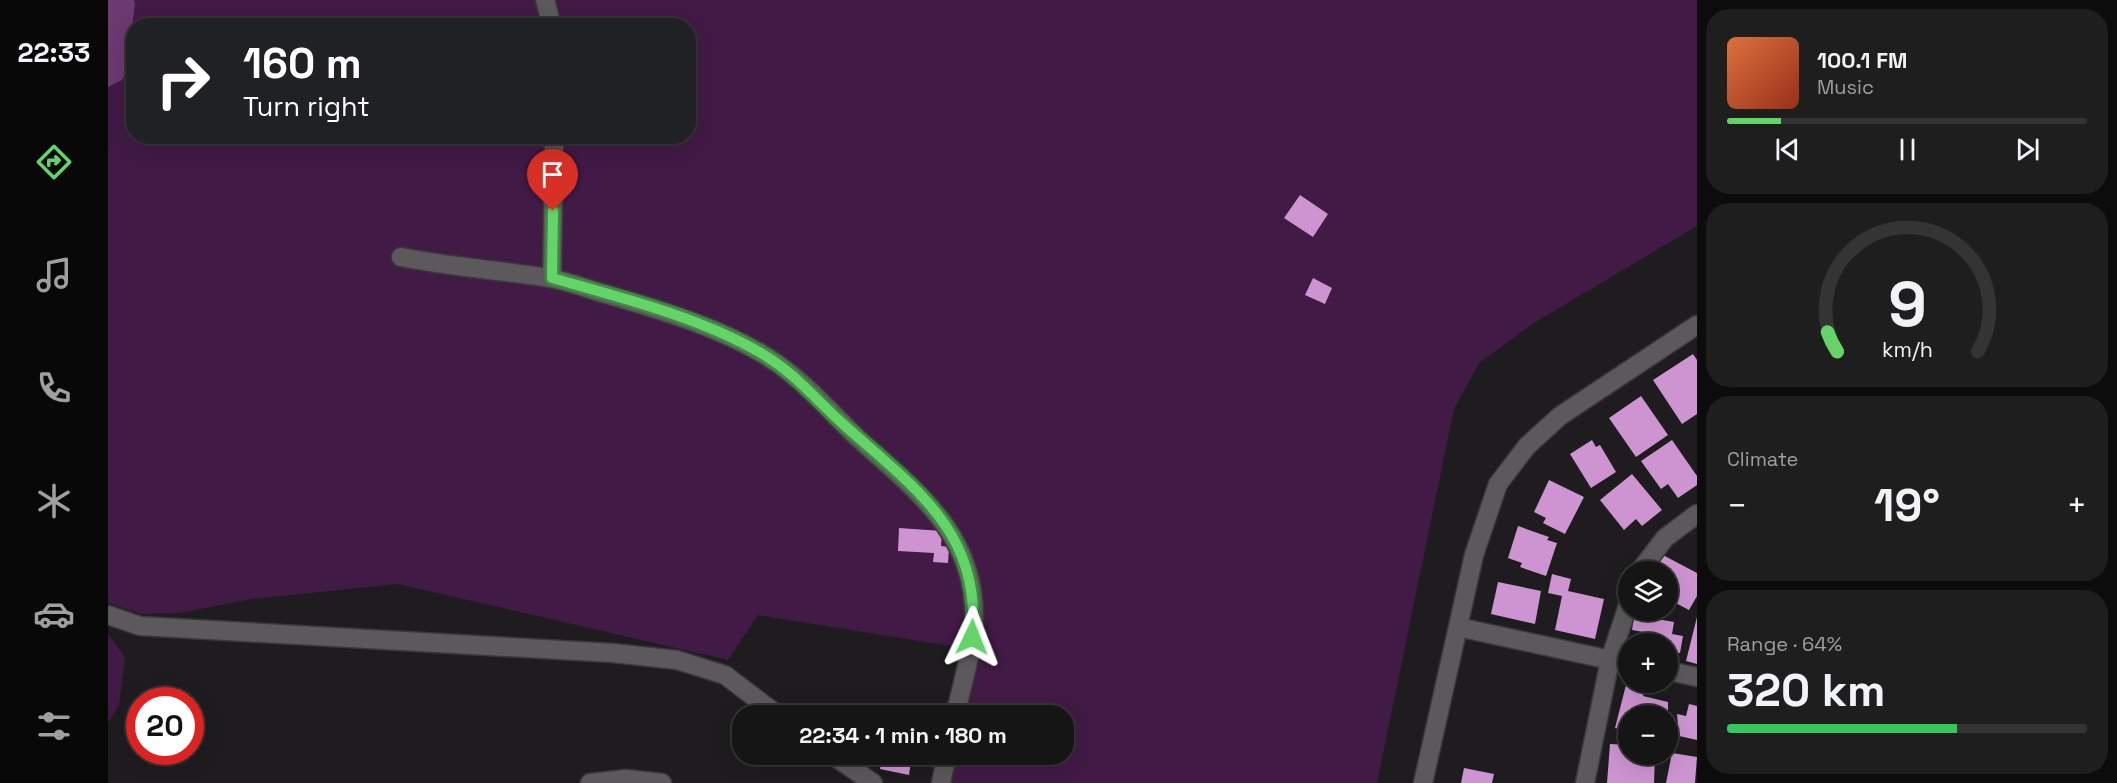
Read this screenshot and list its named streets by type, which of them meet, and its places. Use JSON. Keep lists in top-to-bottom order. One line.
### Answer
{"page":{"tabs":"22:33","turn":["160 m","Turn right"],"song":["100.1 FM","Music"],"tile":["Climate",["Range · 64%","320 km"]],"heat":["−","19°","+"],"map_buttons":["+","−"],"limit":"20","trip":"22:34 · 1 min · 180 m","gauge":["9","km/h"]}}
